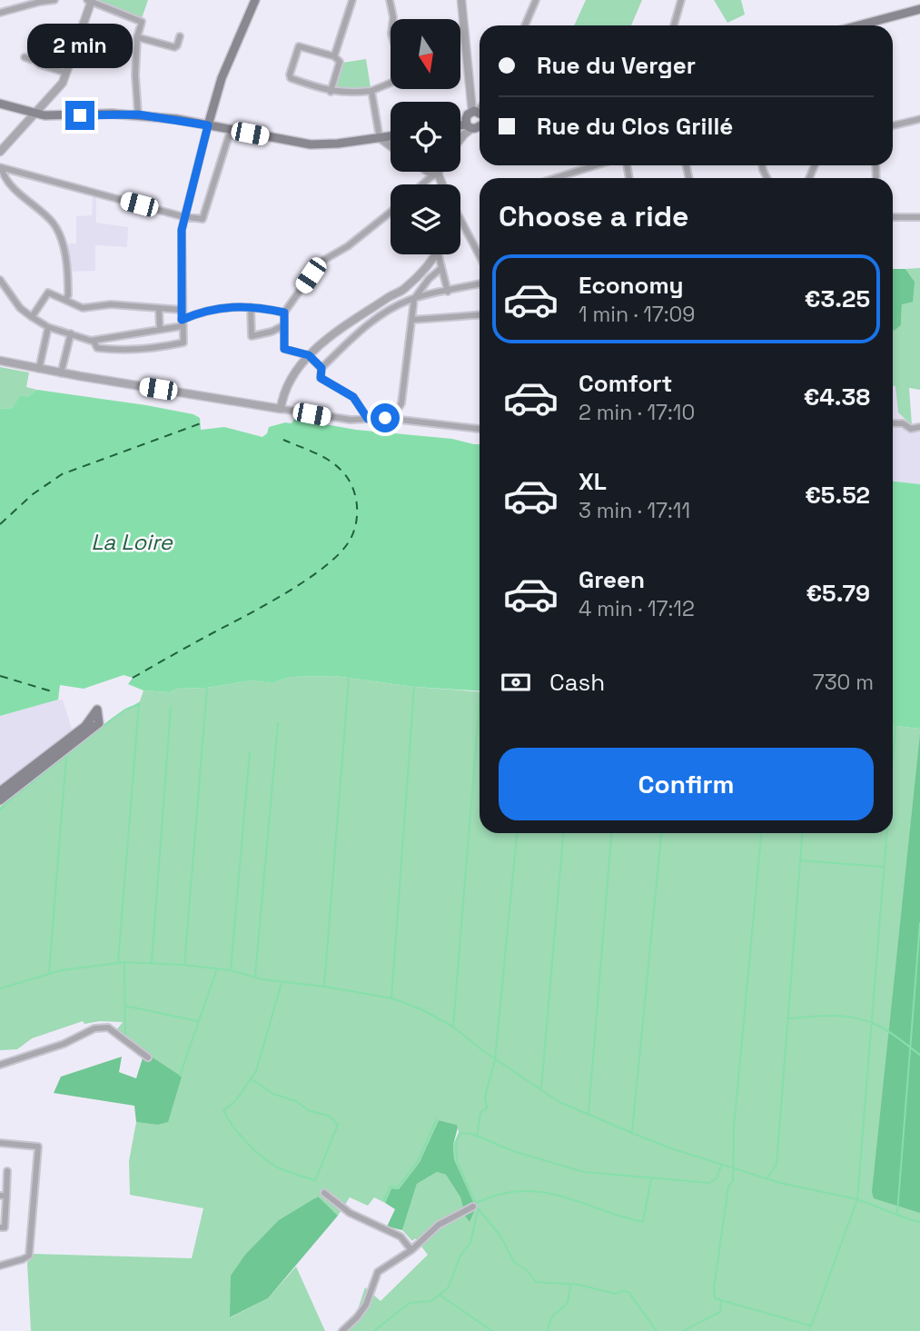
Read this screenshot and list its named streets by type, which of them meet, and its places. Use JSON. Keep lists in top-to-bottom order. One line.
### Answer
{"water":["La Loire"],"north":"bottom","page":{"bubble":"2 min","banner":["Rue du Verger","Rue du Clos Grillé"],"heading":"Choose a ride","list":[{"name":"Economy","note":"1 min · 17:09","value":"€3.25"},{"name":"Comfort","note":"2 min · 17:10","value":"€4.38"},{"name":"XL","note":"3 min · 17:11","value":"€5.52"},{"name":"Green","note":"4 min · 17:12","value":"€5.79"}],"pay":["Cash","730 m"],"buttons":"Confirm"}}
